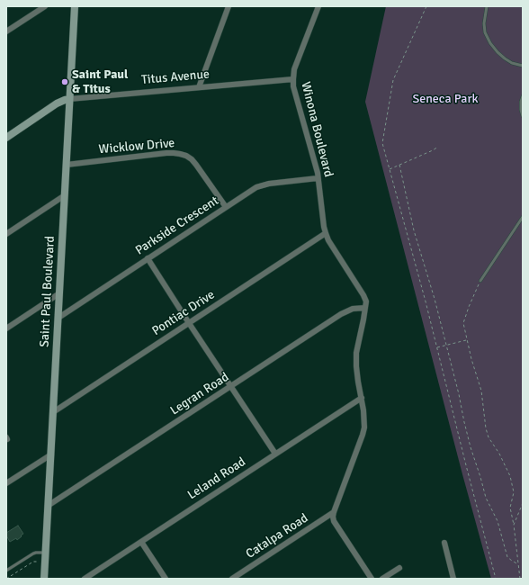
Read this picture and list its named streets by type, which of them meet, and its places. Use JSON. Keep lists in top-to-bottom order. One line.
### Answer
{"streets":{"main road":["Titus Avenue","Saint Paul Boulevard"],"street":["Winona Boulevard","Wicklow Drive","Parkside Crescent","Pontiac Drive","Legran Road","Leland Road","Catalpa Road"]},"crossings":[["Titus Avenue","Winona Boulevard"],["Titus Avenue","Saint Paul Boulevard"],["Winona Boulevard","Parkside Crescent"],["Winona Boulevard","Pontiac Drive"],["Winona Boulevard","Legran Road"],["Winona Boulevard","Leland Road"],["Winona Boulevard","Catalpa Road"],["Wicklow Drive","Parkside Crescent"],["Wicklow Drive","Saint Paul Boulevard"],["Parkside Crescent","Saint Paul Boulevard"],["Saint Paul Boulevard","Pontiac Drive"],["Saint Paul Boulevard","Legran Road"]],"parks":["Seneca Park"],"places":["Saint Paul & Titus"]}
